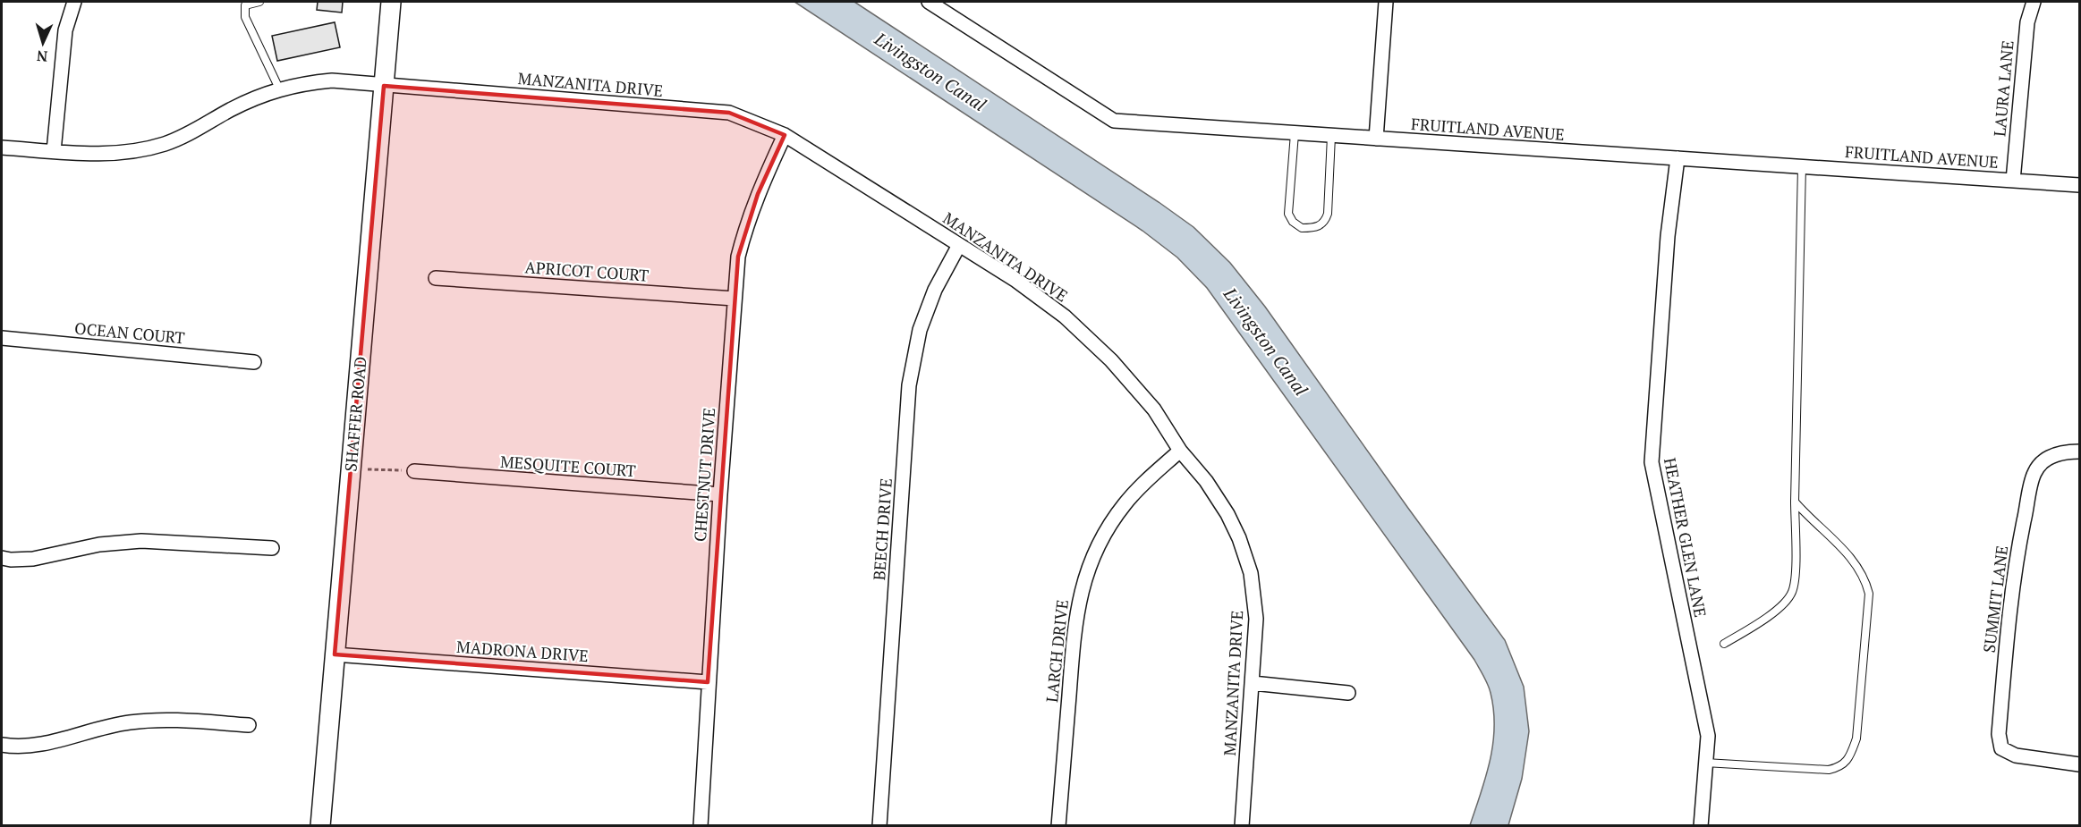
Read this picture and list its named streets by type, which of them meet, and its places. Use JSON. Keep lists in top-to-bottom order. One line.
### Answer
{"streets":{"main road":["SHAFFER ROAD"],"street":["MANZANITA DRIVE","LAURA LANE","FRUITLAND AVENUE","APRICOT COURT","OCEAN COURT","MESQUITE COURT","CHESTNUT DRIVE","BEECH DRIVE","HEATHER GLEN LANE","SUMMIT LANE","MADRONA DRIVE","LARCH DRIVE"]},"crossings":[["MANZANITA DRIVE","SHAFFER ROAD"],["MANZANITA DRIVE","CHESTNUT DRIVE"],["MANZANITA DRIVE","BEECH DRIVE"],["MANZANITA DRIVE","LARCH DRIVE"],["LAURA LANE","FRUITLAND AVENUE"],["FRUITLAND AVENUE","HEATHER GLEN LANE"],["APRICOT COURT","CHESTNUT DRIVE"],["SHAFFER ROAD","MADRONA DRIVE"],["MESQUITE COURT","CHESTNUT DRIVE"],["CHESTNUT DRIVE","MADRONA DRIVE"]],"water":["Livingston Canal"],"north":"bottom"}
